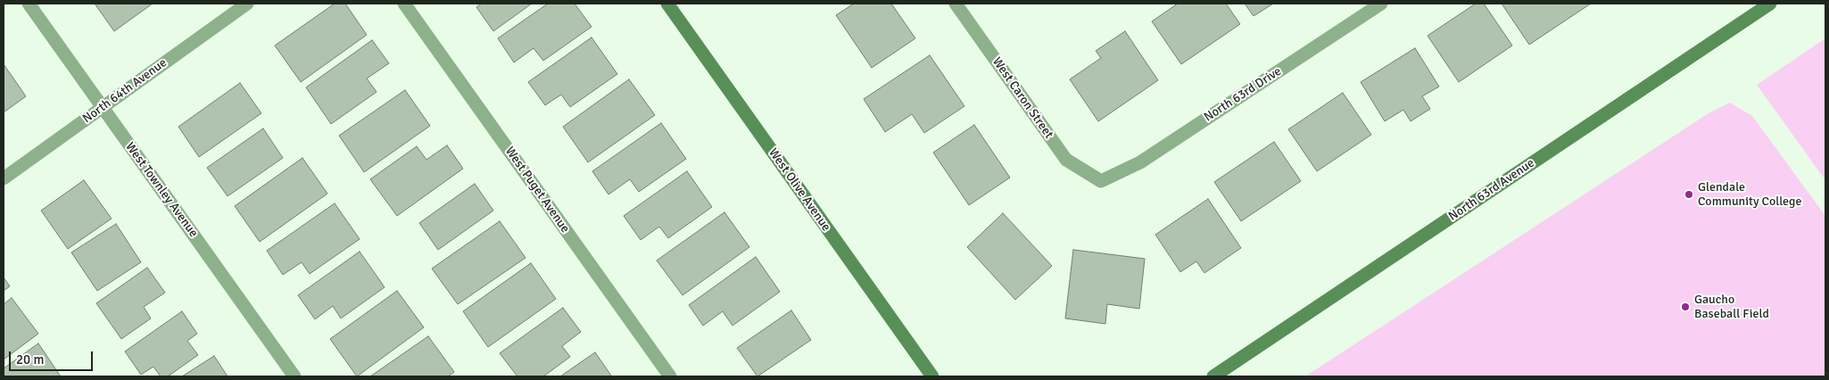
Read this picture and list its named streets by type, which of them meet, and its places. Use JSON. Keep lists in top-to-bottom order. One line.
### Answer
{"streets":{"street":["North 64th Avenue","North 63rd Drive","West Caron Street","West Townley Avenue","West Puget Avenue","West Olive Avenue","North 63rd Avenue"]},"crossings":[["North 64th Avenue","West Townley Avenue"],["North 63rd Drive","West Caron Street"]],"places":["Glendale Community College","Gaucho Baseball Field"],"scale_bar":"20 m"}
